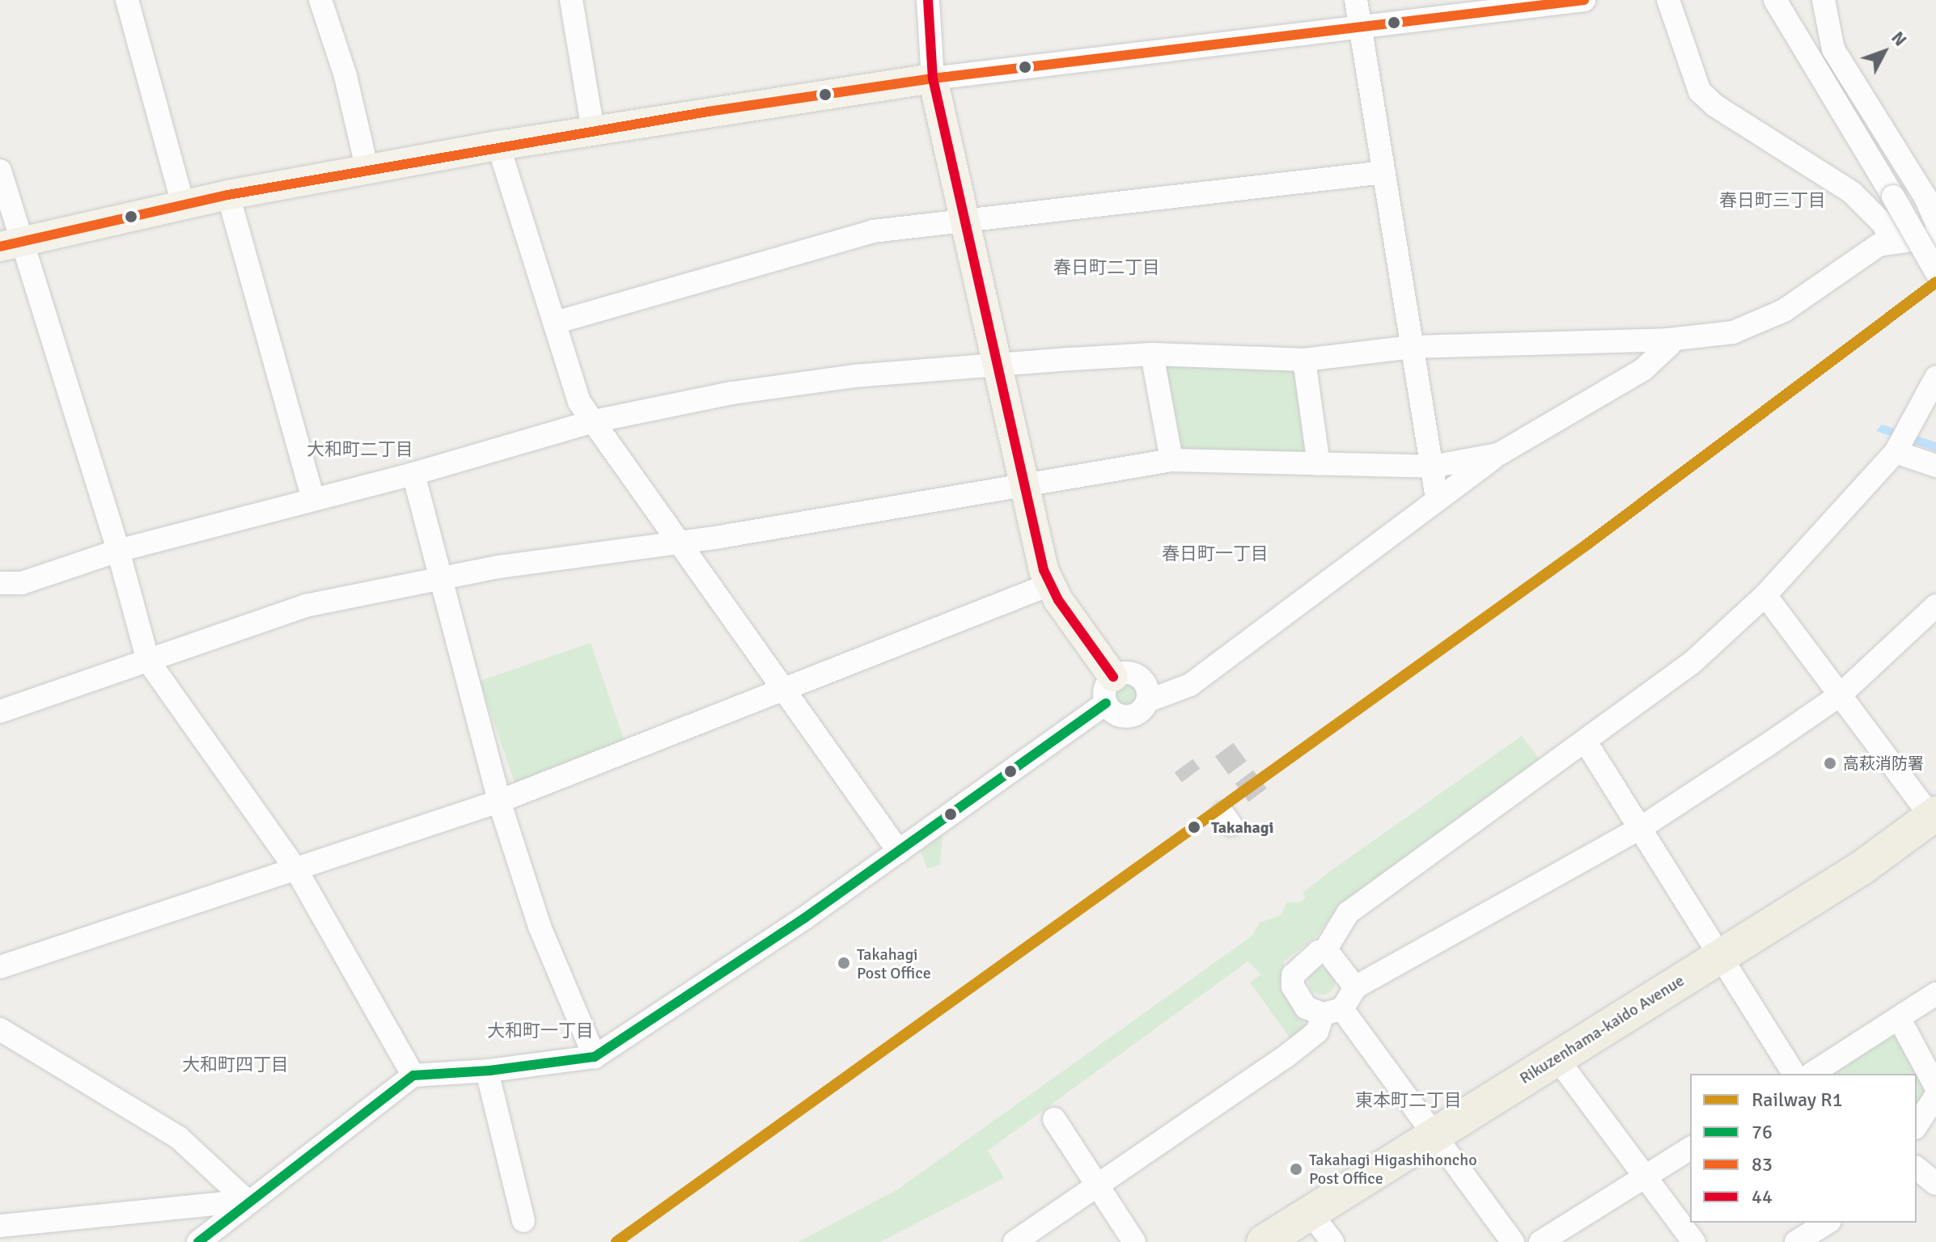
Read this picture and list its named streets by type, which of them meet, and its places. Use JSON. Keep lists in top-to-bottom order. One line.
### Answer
{"streets":{"highway":["Rikuzenhama-kaido Avenue"]},"districts":["春日町三丁目","春日町二丁目","大和町二丁目","春日町一丁目","大和町一丁目","大和町四丁目","東本町二丁目"],"places":["高萩消防署","Takahagi","Takahagi Post Office","Takahagi Higashihoncho Post Office"],"lines":["transit line 83","transit line 44","rail line R1","transit line 76"],"legend":["Railway R1","76","83","44"],"north":"top right"}
